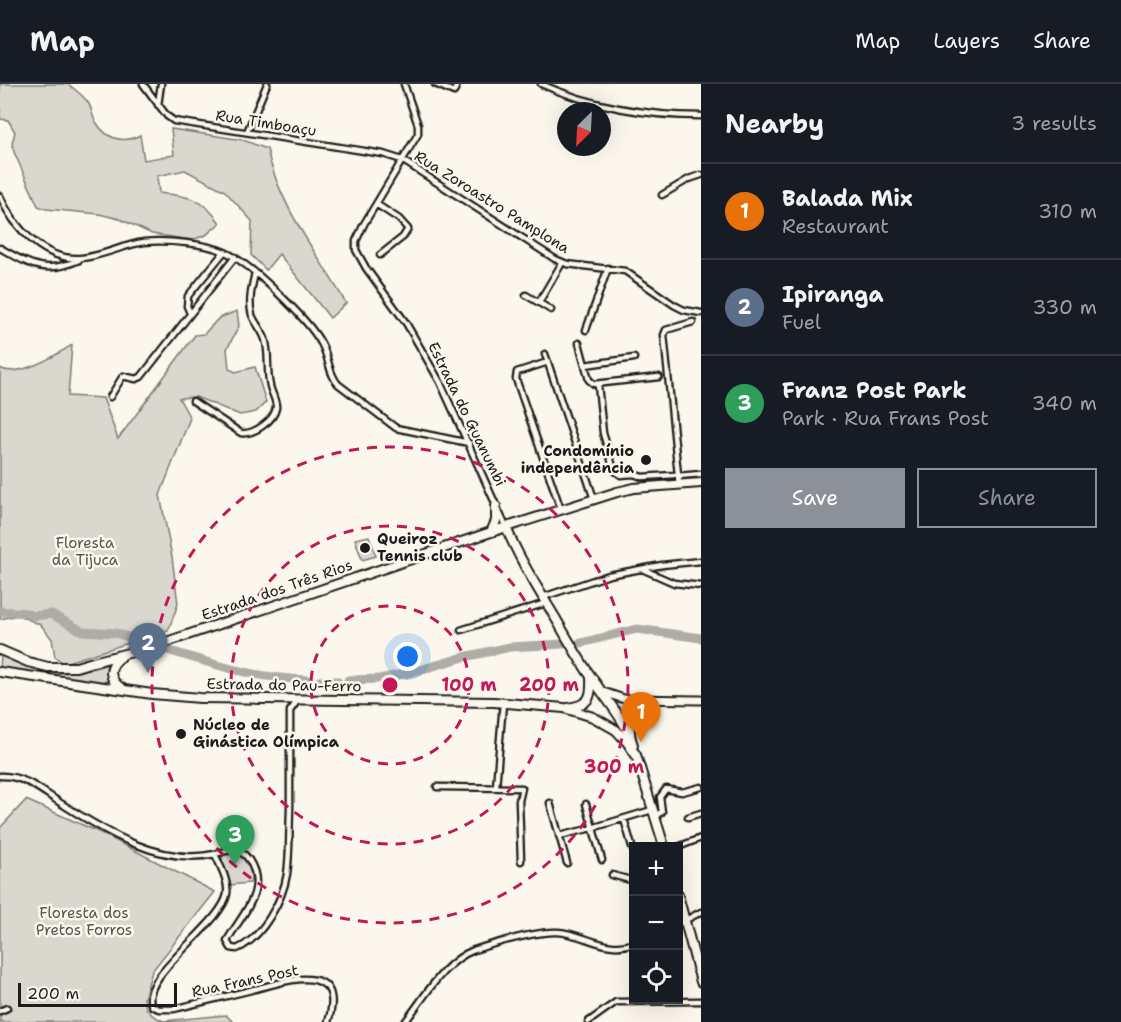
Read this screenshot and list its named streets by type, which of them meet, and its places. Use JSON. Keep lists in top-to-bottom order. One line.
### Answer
{"streets":{"main road":["Estrada do Guanumbi","Estrada dos Três Rios","Estrada do Pau-Ferro"],"street":["Rua Timboaçu","Rua Zoroastro Pamplona","Rua Frans Post"]},"crossings":[["Rua Timboaçu","Rua Zoroastro Pamplona"],["Rua Timboaçu","Estrada do Guanumbi"],["Rua Zoroastro Pamplona","Estrada do Guanumbi"],["Estrada do Guanumbi","Estrada dos Três Rios"],["Estrada do Guanumbi","Estrada do Pau-Ferro"]],"parks":["Floresta da Tijuca","Floresta dos Pretos Forros"],"places":["Condomínio independência","Queiroz Tennis club","Núcleo de Ginástica Olímpica"],"scale_bar":"200 m","north":"bottom left","page":{"header":"Map","nav":["Map","Layers","Share"],"heading":["Nearby","3 results"],"list":[{"mark":"1","name":"Balada Mix","note":"Restaurant","value":"310 m"},{"mark":"2","name":"Ipiranga","note":"Fuel","value":"330 m"},{"mark":"3","name":"Franz Post Park","note":"Park · Rua Frans Post","value":"340 m"}],"buttons":["Save","Share"],"pins":["2","1","3"],"map_buttons":["+","−"],"scale":"200 m"},"rings":["100 m","200 m","300 m"]}
